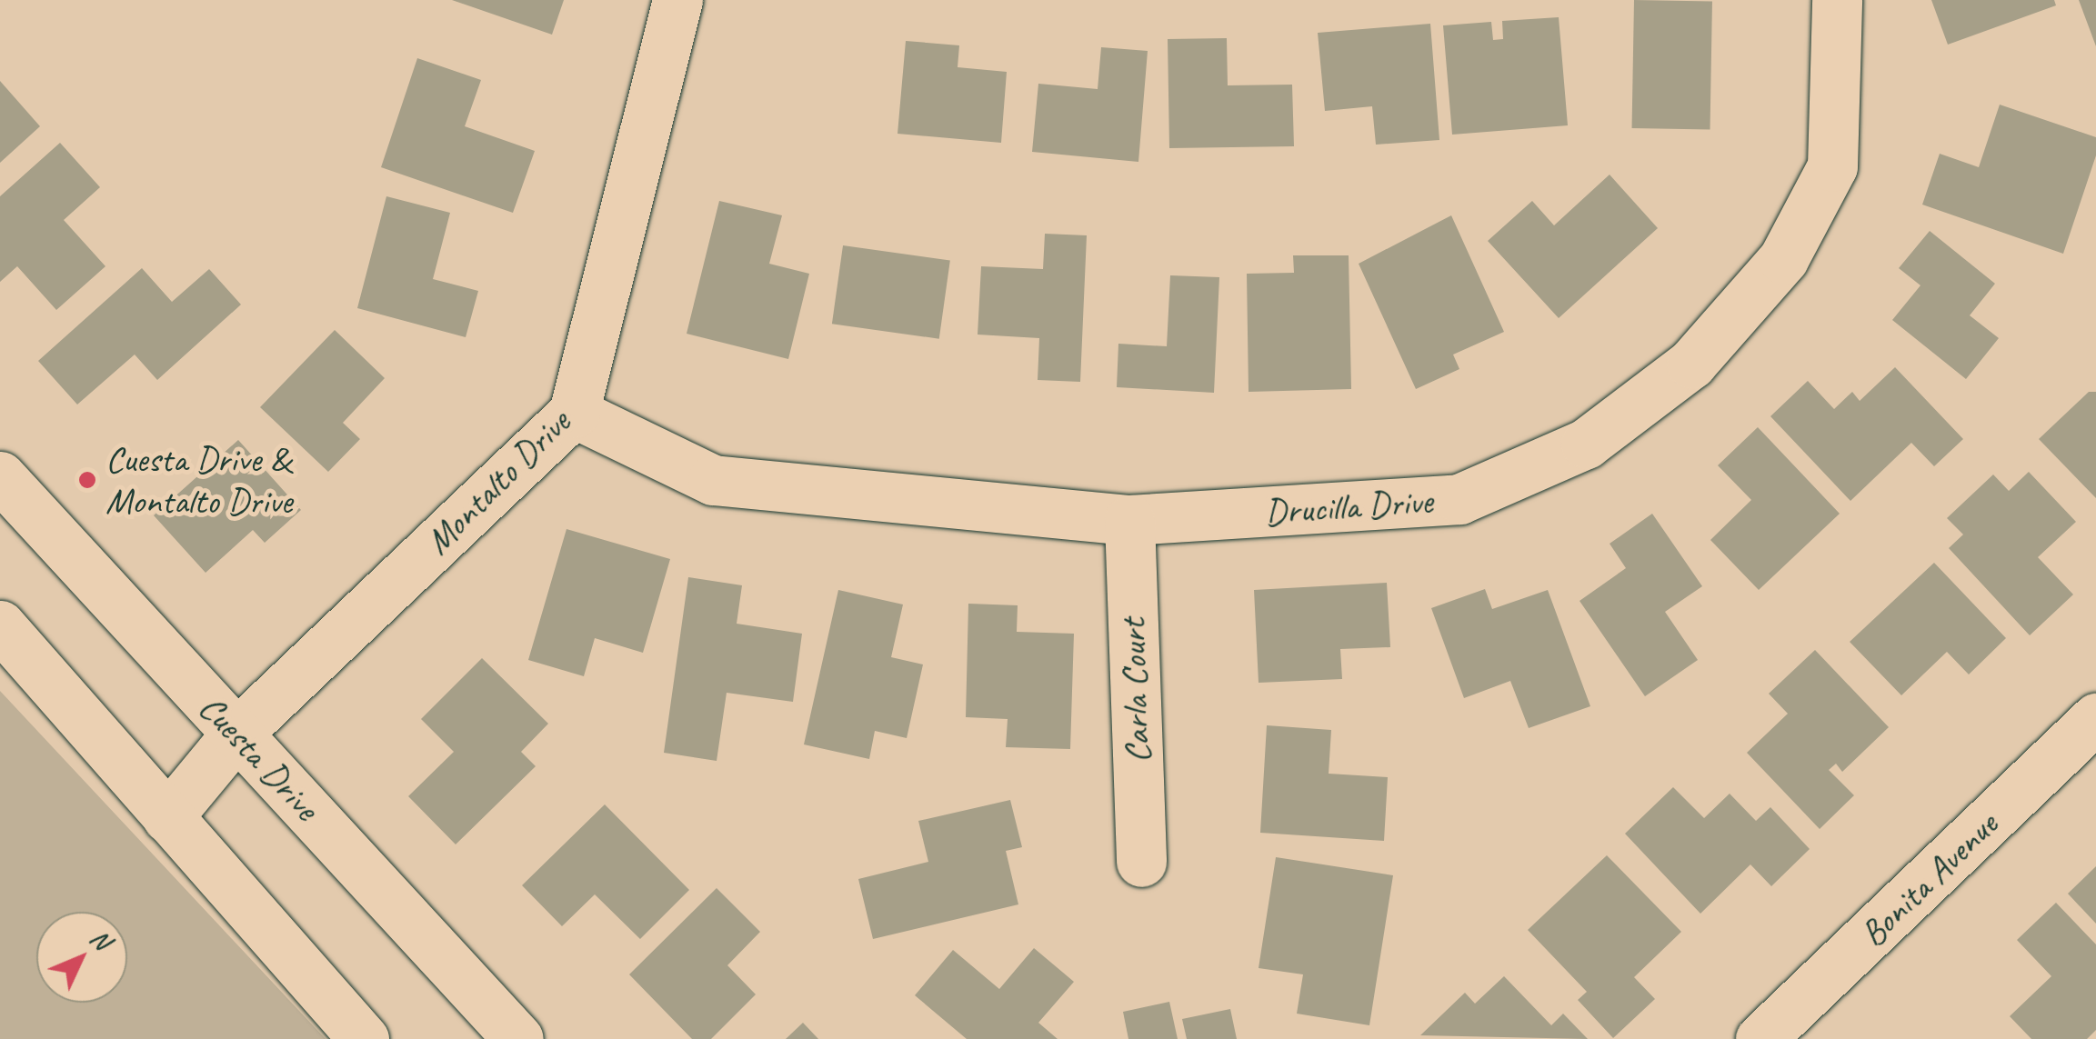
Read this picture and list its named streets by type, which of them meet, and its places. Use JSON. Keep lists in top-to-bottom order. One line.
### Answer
{"streets":{"street":["Montalto Drive","Drucilla Drive","Carla Court","Cuesta Drive","Bonita Avenue"]},"crossings":[["Montalto Drive","Drucilla Drive"],["Montalto Drive","Cuesta Drive"],["Drucilla Drive","Carla Court"]],"places":["Cuesta Drive & Montalto Drive"],"north":"top right"}
